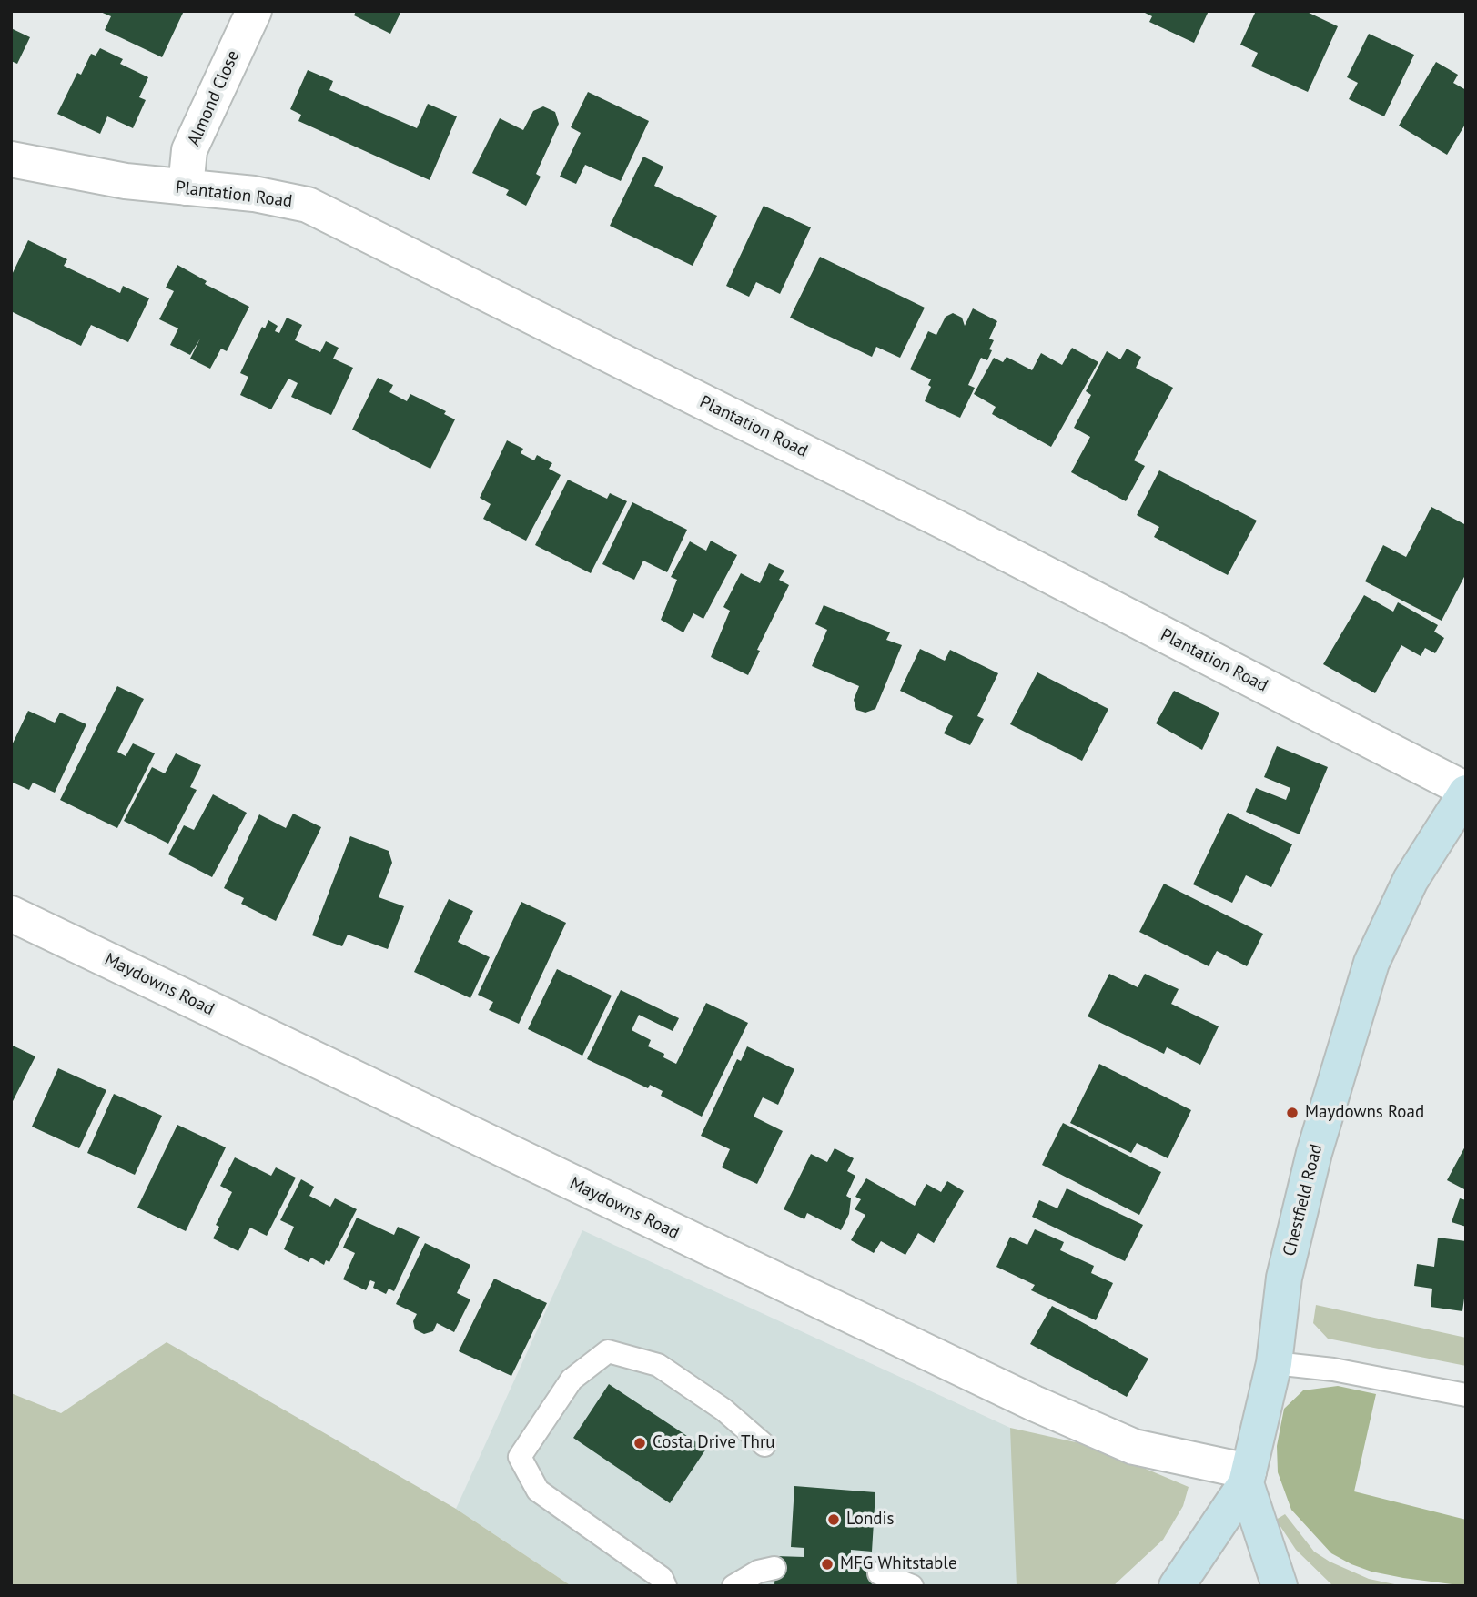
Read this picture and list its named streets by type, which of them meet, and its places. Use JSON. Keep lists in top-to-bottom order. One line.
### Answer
{"streets":{"street":["Almond Close","Plantation Road","Maydowns Road","Chestfield Road"]},"crossings":[["Almond Close","Plantation Road"],["Plantation Road","Chestfield Road"],["Maydowns Road","Chestfield Road"]],"places":["Maydowns Road","Costa Drive Thru","Londis","MFG Whitstable"]}
